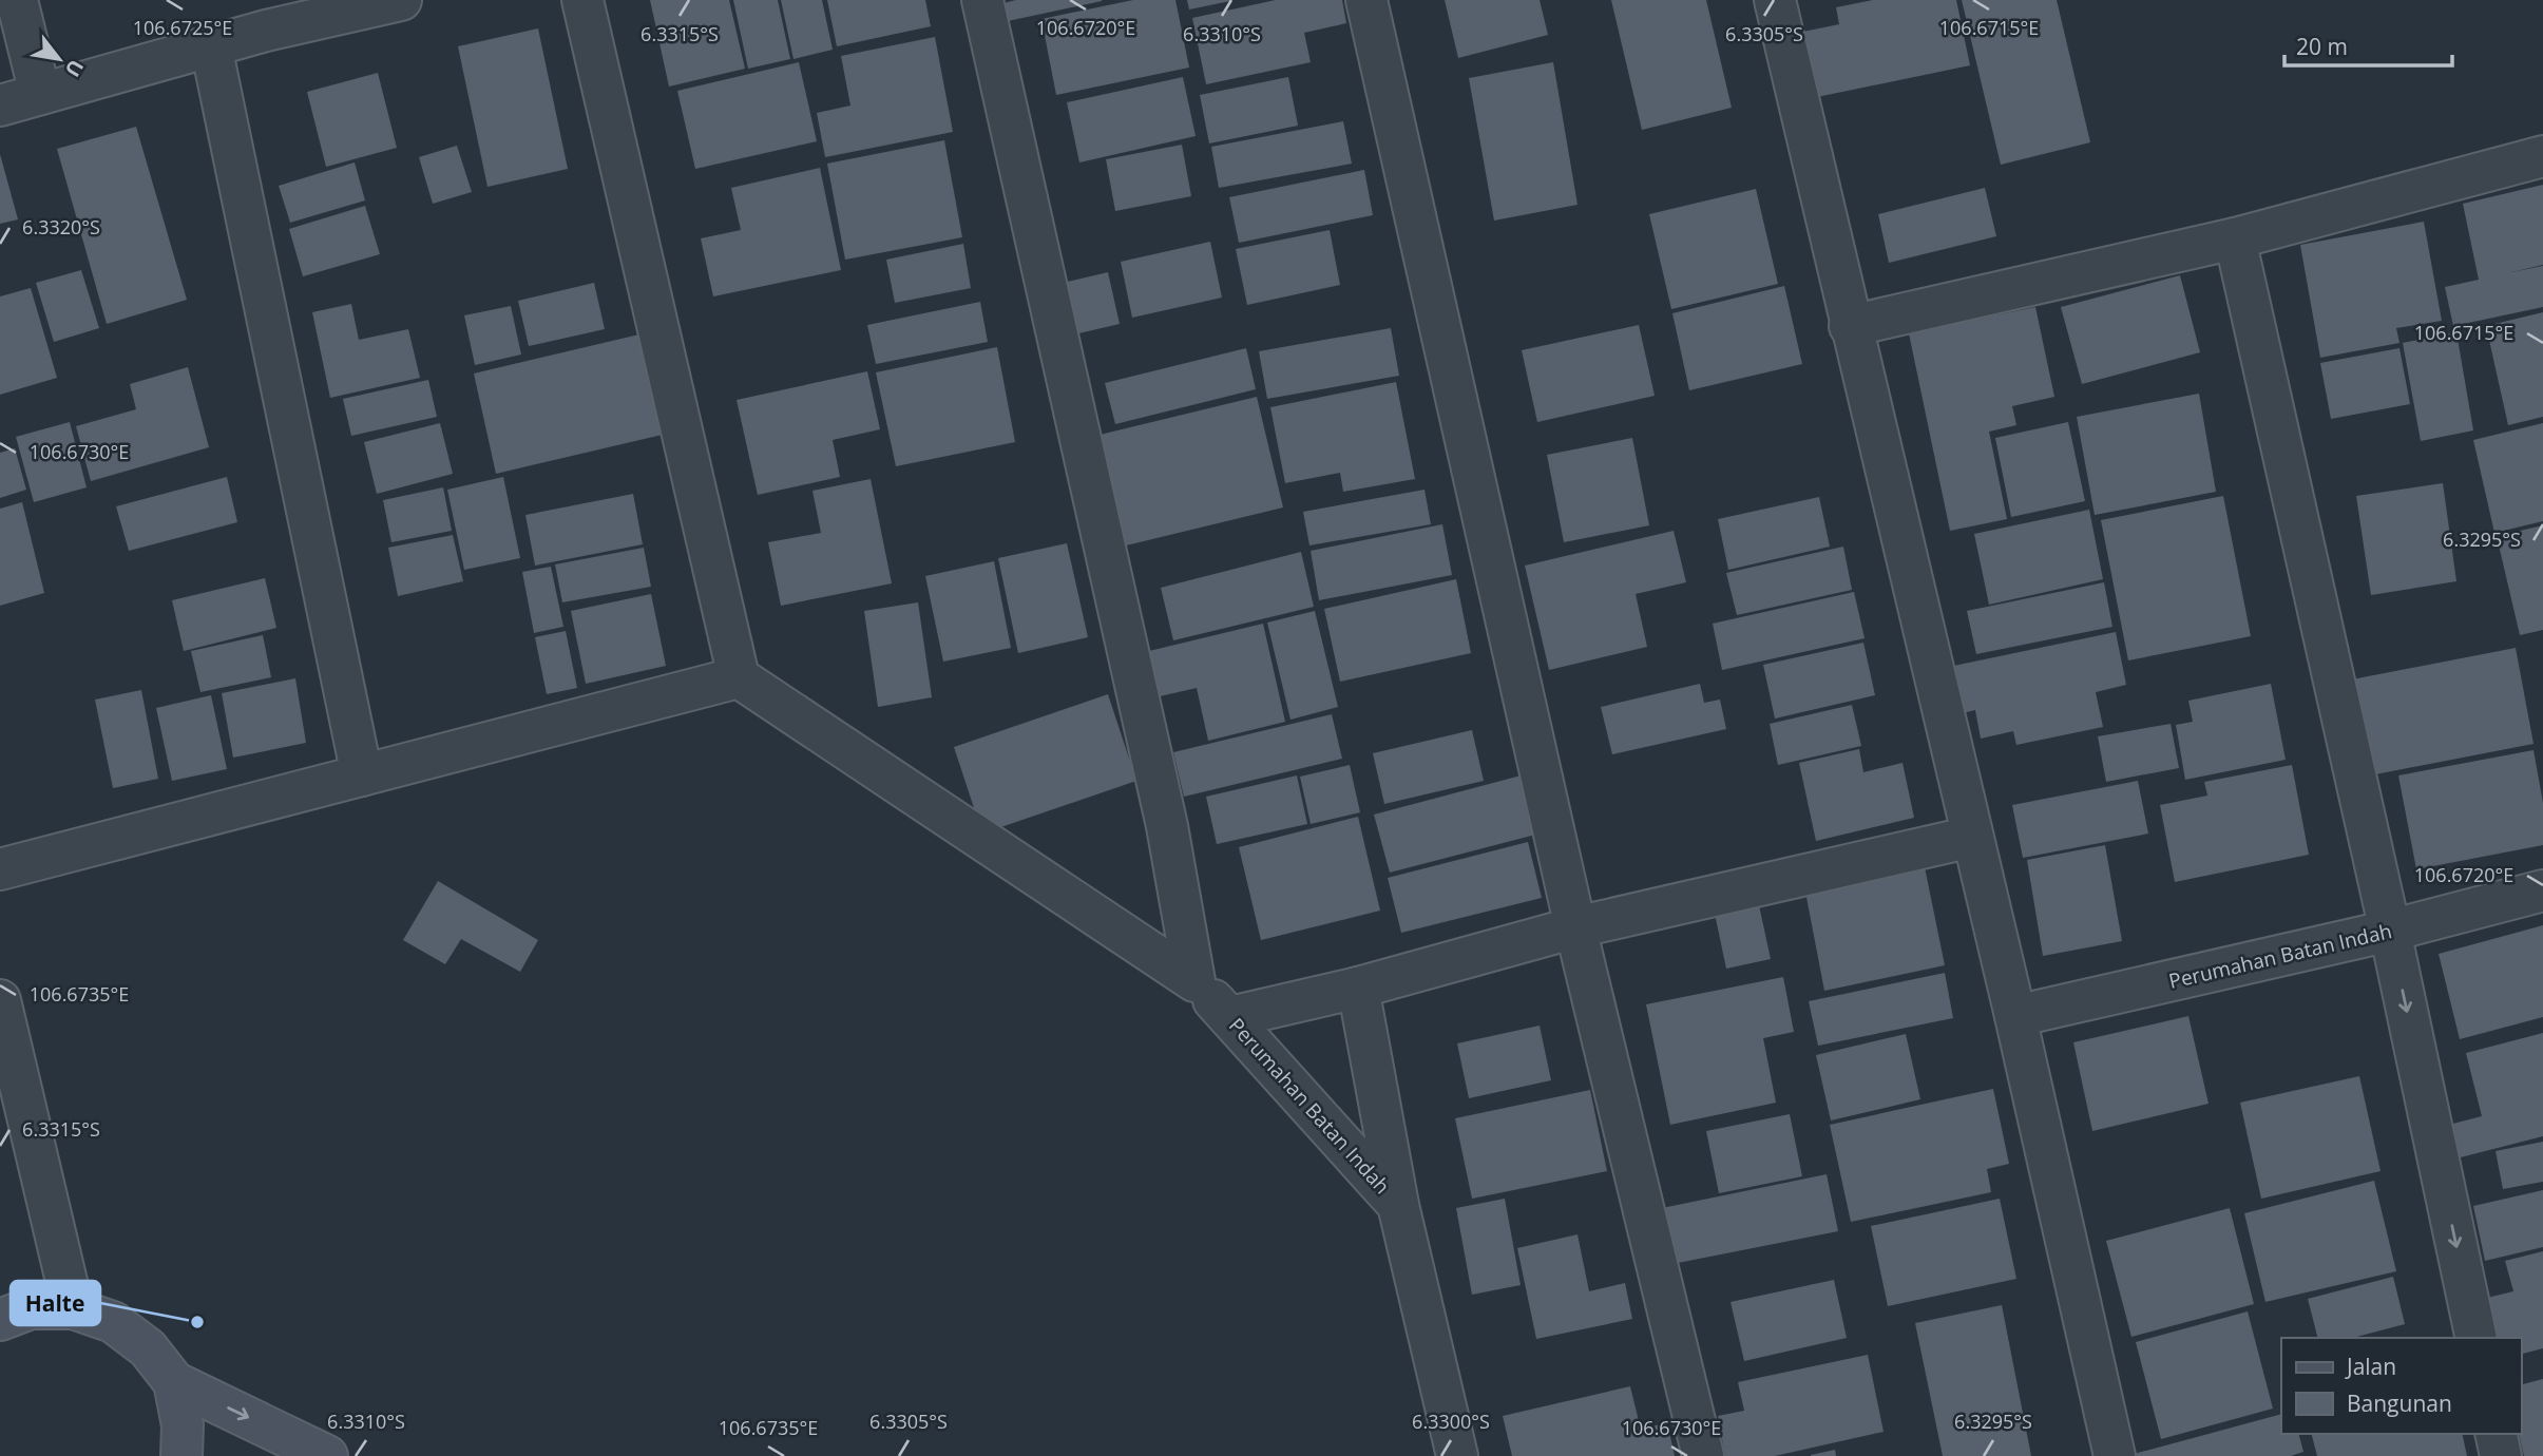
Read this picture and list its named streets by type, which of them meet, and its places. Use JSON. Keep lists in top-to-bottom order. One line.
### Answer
{"streets":{"street":["Perumahan Batan Indah"]},"places":["Halte"],"legend":["Jalan","Bangunan"],"scale_bar":"20 m","north":"bottom right","coordinates":["106.6725°E","106.6720°E","106.6715°E","6.3310°S","6.3305°S","6.3315°S","6.3320°S","106.6730°E","6.3295°S","106.6735°E","6.3300°S"]}
